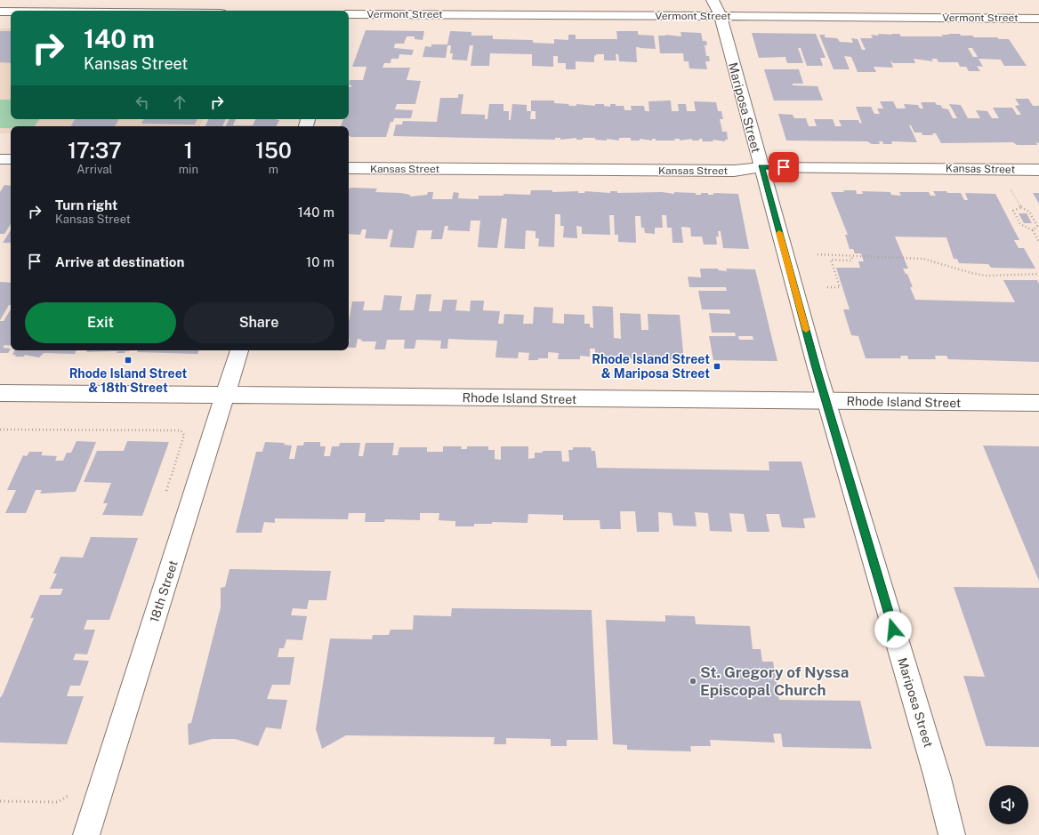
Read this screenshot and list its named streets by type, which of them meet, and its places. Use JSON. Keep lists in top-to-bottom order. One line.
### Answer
{"streets":{"main road":["Vermont Street","Mariposa Street","Kansas Street","Rhode Island Street","18th Street"]},"crossings":[["Vermont Street","Mariposa Street"],["Mariposa Street","Kansas Street"],["Mariposa Street","Rhode Island Street"],["Rhode Island Street","18th Street"]],"places":{"transit":["Rhode Island Street & 18th Street","Rhode Island Street & Mariposa Street"],"other":["St. Gregory of Nyssa Episcopal Church"]},"page":{"turn":["140 m","Kansas Street"],"eta":["17:37","Arrival","1","min","150","m"],"list":[{"name":"Turn right","note":"Kansas Street","value":"140 m"},{"name":"Arrive at destination","value":"10 m"}],"buttons":["Exit","Share"]}}
